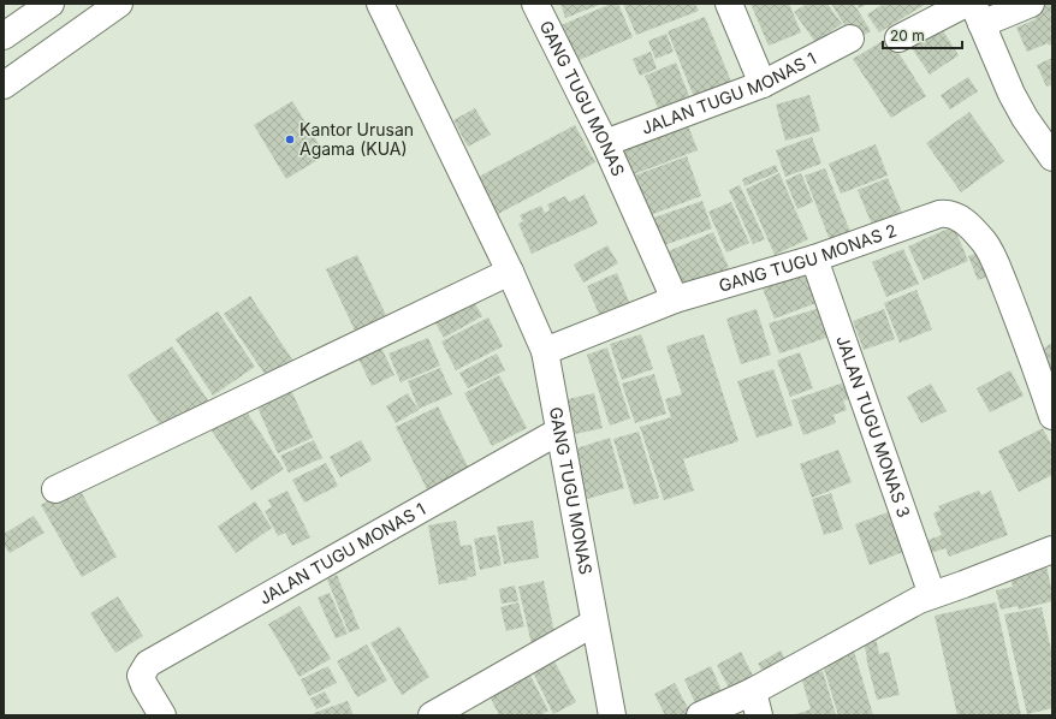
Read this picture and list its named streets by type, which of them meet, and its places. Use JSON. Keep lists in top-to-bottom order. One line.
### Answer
{"streets":{"street":["JALAN TUGU MONAS 1","GANG TUGU MONAS","GANG TUGU MONAS 2","JALAN TUGU MONAS 3"]},"crossings":[["JALAN TUGU MONAS 1","GANG TUGU MONAS"],["GANG TUGU MONAS","GANG TUGU MONAS 2"],["GANG TUGU MONAS 2","JALAN TUGU MONAS 3"]],"places":["Kantor Urusan Agama (KUA)"],"scale_bar":"20 m"}
